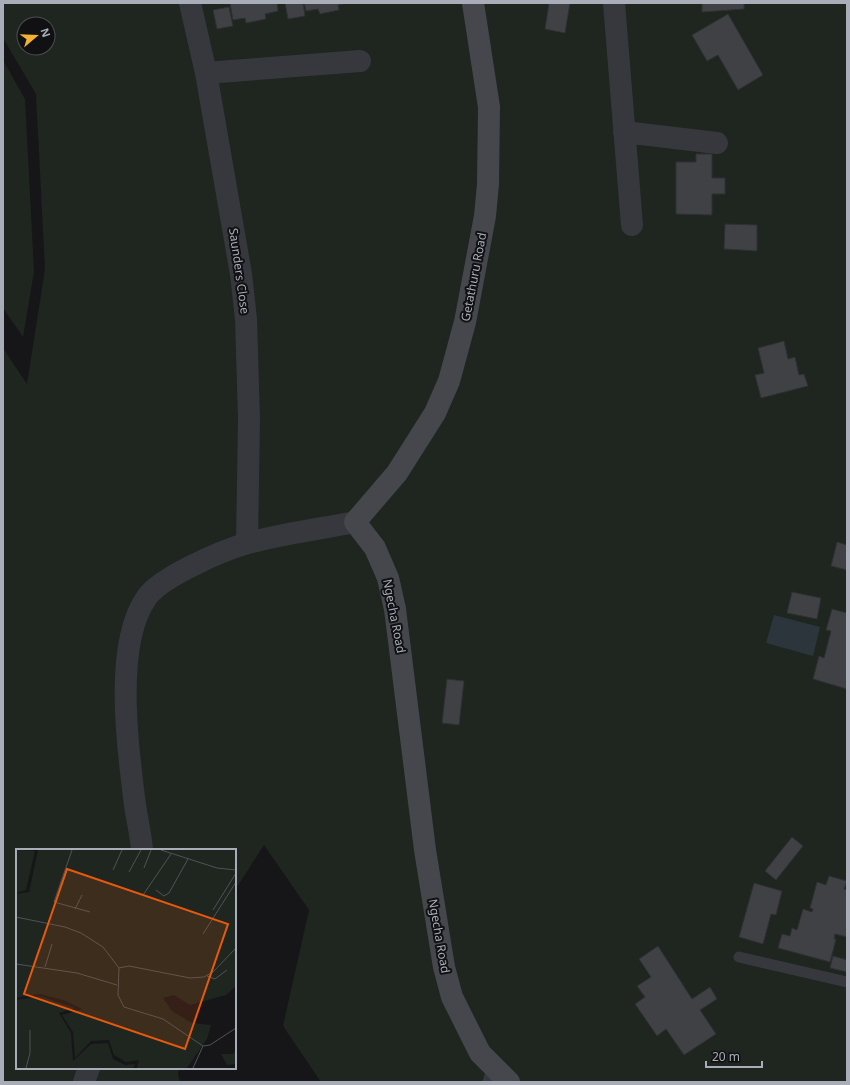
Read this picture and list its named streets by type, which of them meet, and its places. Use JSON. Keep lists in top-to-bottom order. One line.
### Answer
{"streets":{"main road":["Getathuru Road","Ngecha Road"],"street":["Saunders Close"]},"crossings":[["Getathuru Road","Ngecha Road"]],"scale_bar":"20 m","north":"right"}
